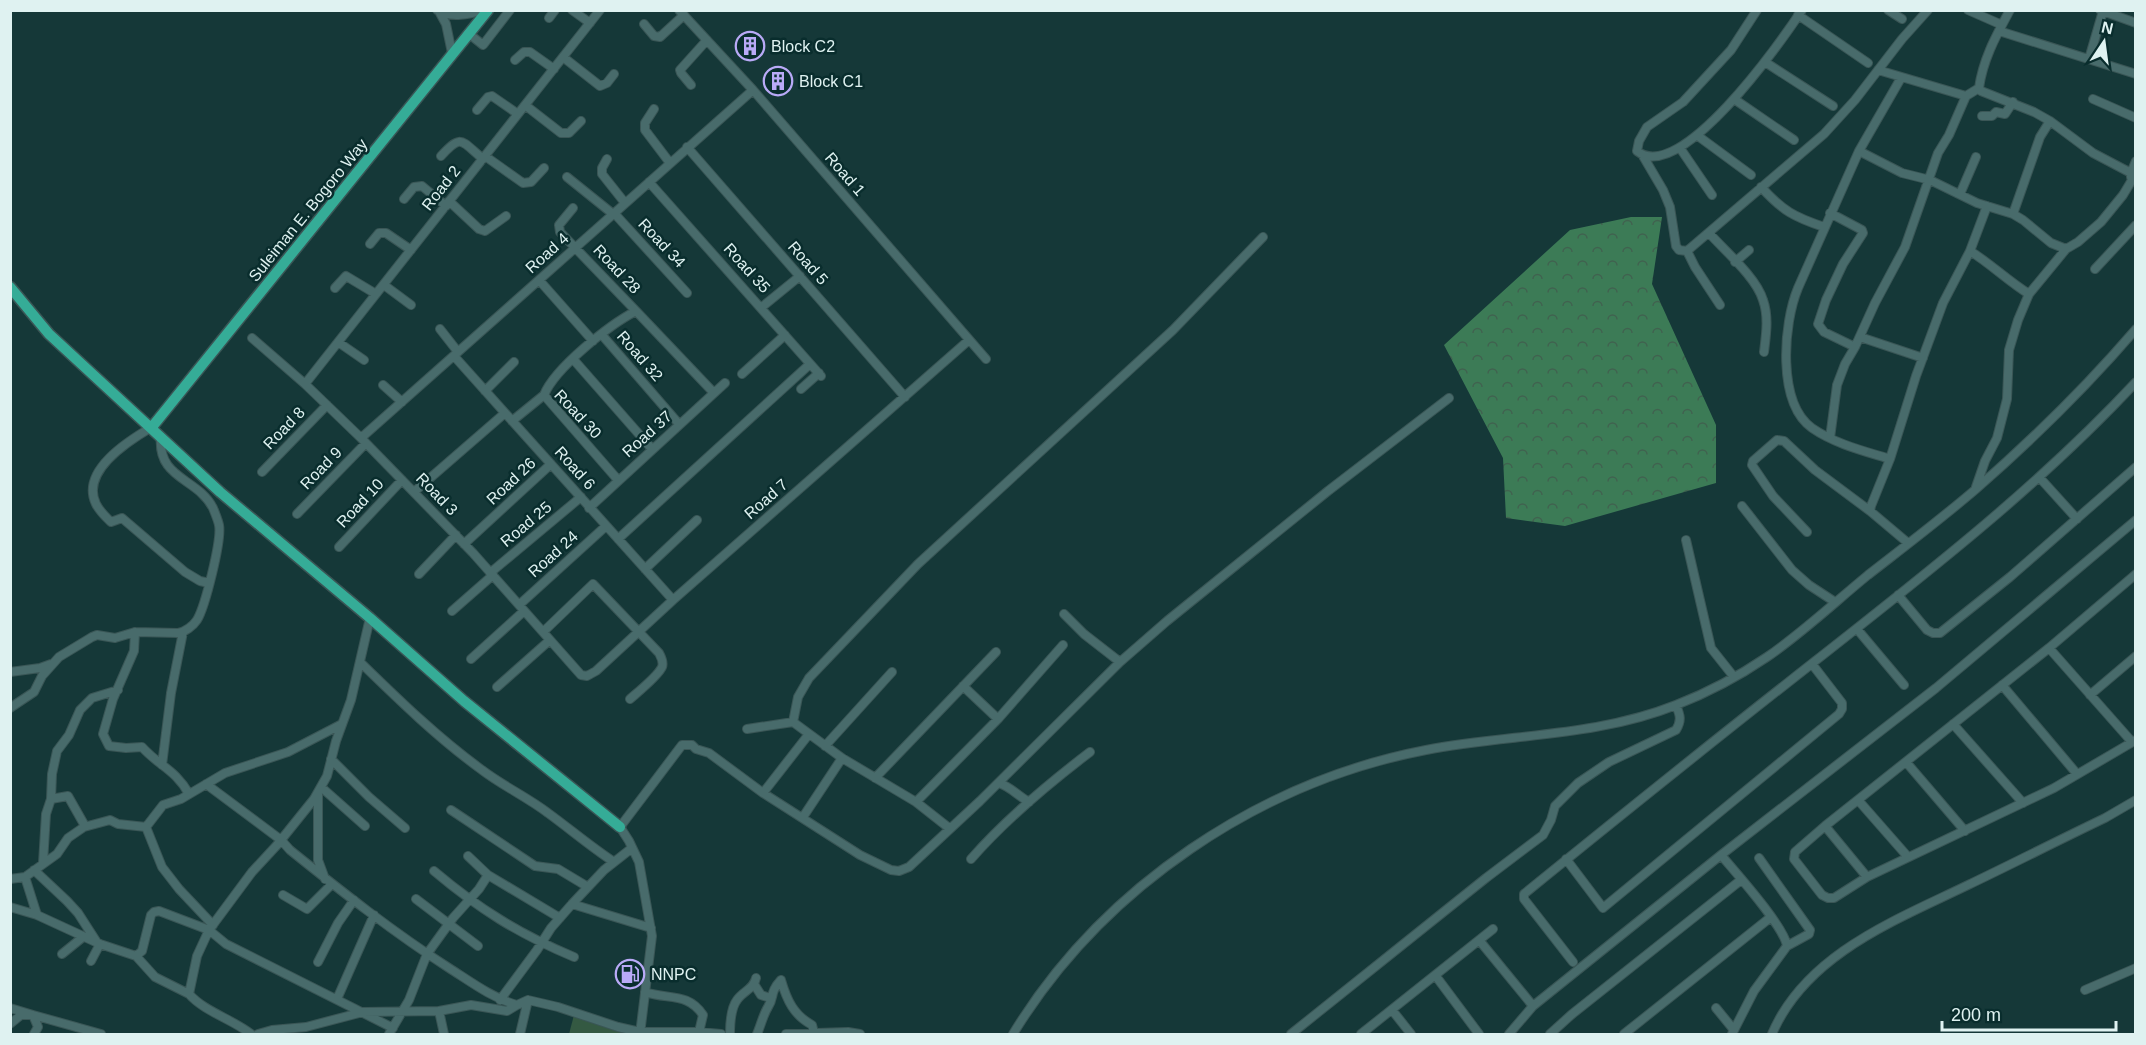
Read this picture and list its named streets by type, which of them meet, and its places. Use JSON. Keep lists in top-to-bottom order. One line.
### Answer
{"streets":{"main road":["Suleiman E. Bogoro Way"],"street":["Road 1","Road 2","Road 34","Road 4","Road 5","Road 35","Road 28","Road 32","Road 30","Road 8","Road 37","Road 9","Road 6","Road 26","Road 3","Road 7","Road 10","Road 25","Road 24"]},"crossings":[["Road 1","Road 4"],["Road 1","Road 7"],["Road 2","Road 3"],["Road 34","Road 4"],["Road 4","Road 5"],["Road 4","Road 35"],["Road 4","Road 28"],["Road 4","Road 9"],["Road 4","Road 6"],["Road 4","Road 3"],["Road 5","Road 7"],["Road 28","Road 37"],["Road 32","Road 37"],["Road 30","Road 37"],["Road 30","Road 6"],["Road 8","Road 3"],["Road 37","Road 6"],["Road 9","Road 3"],["Road 6","Road 26"],["Road 6","Road 7"],["Road 6","Road 25"],["Road 6","Road 24"],["Road 26","Road 3"],["Road 3","Road 7"],["Road 3","Road 10"],["Road 3","Road 25"],["Road 3","Road 24"]],"places":{"building":["Block C2","Block C1"],"fuel station":["NNPC"]},"scale_bar":"200 m","north":"top"}
